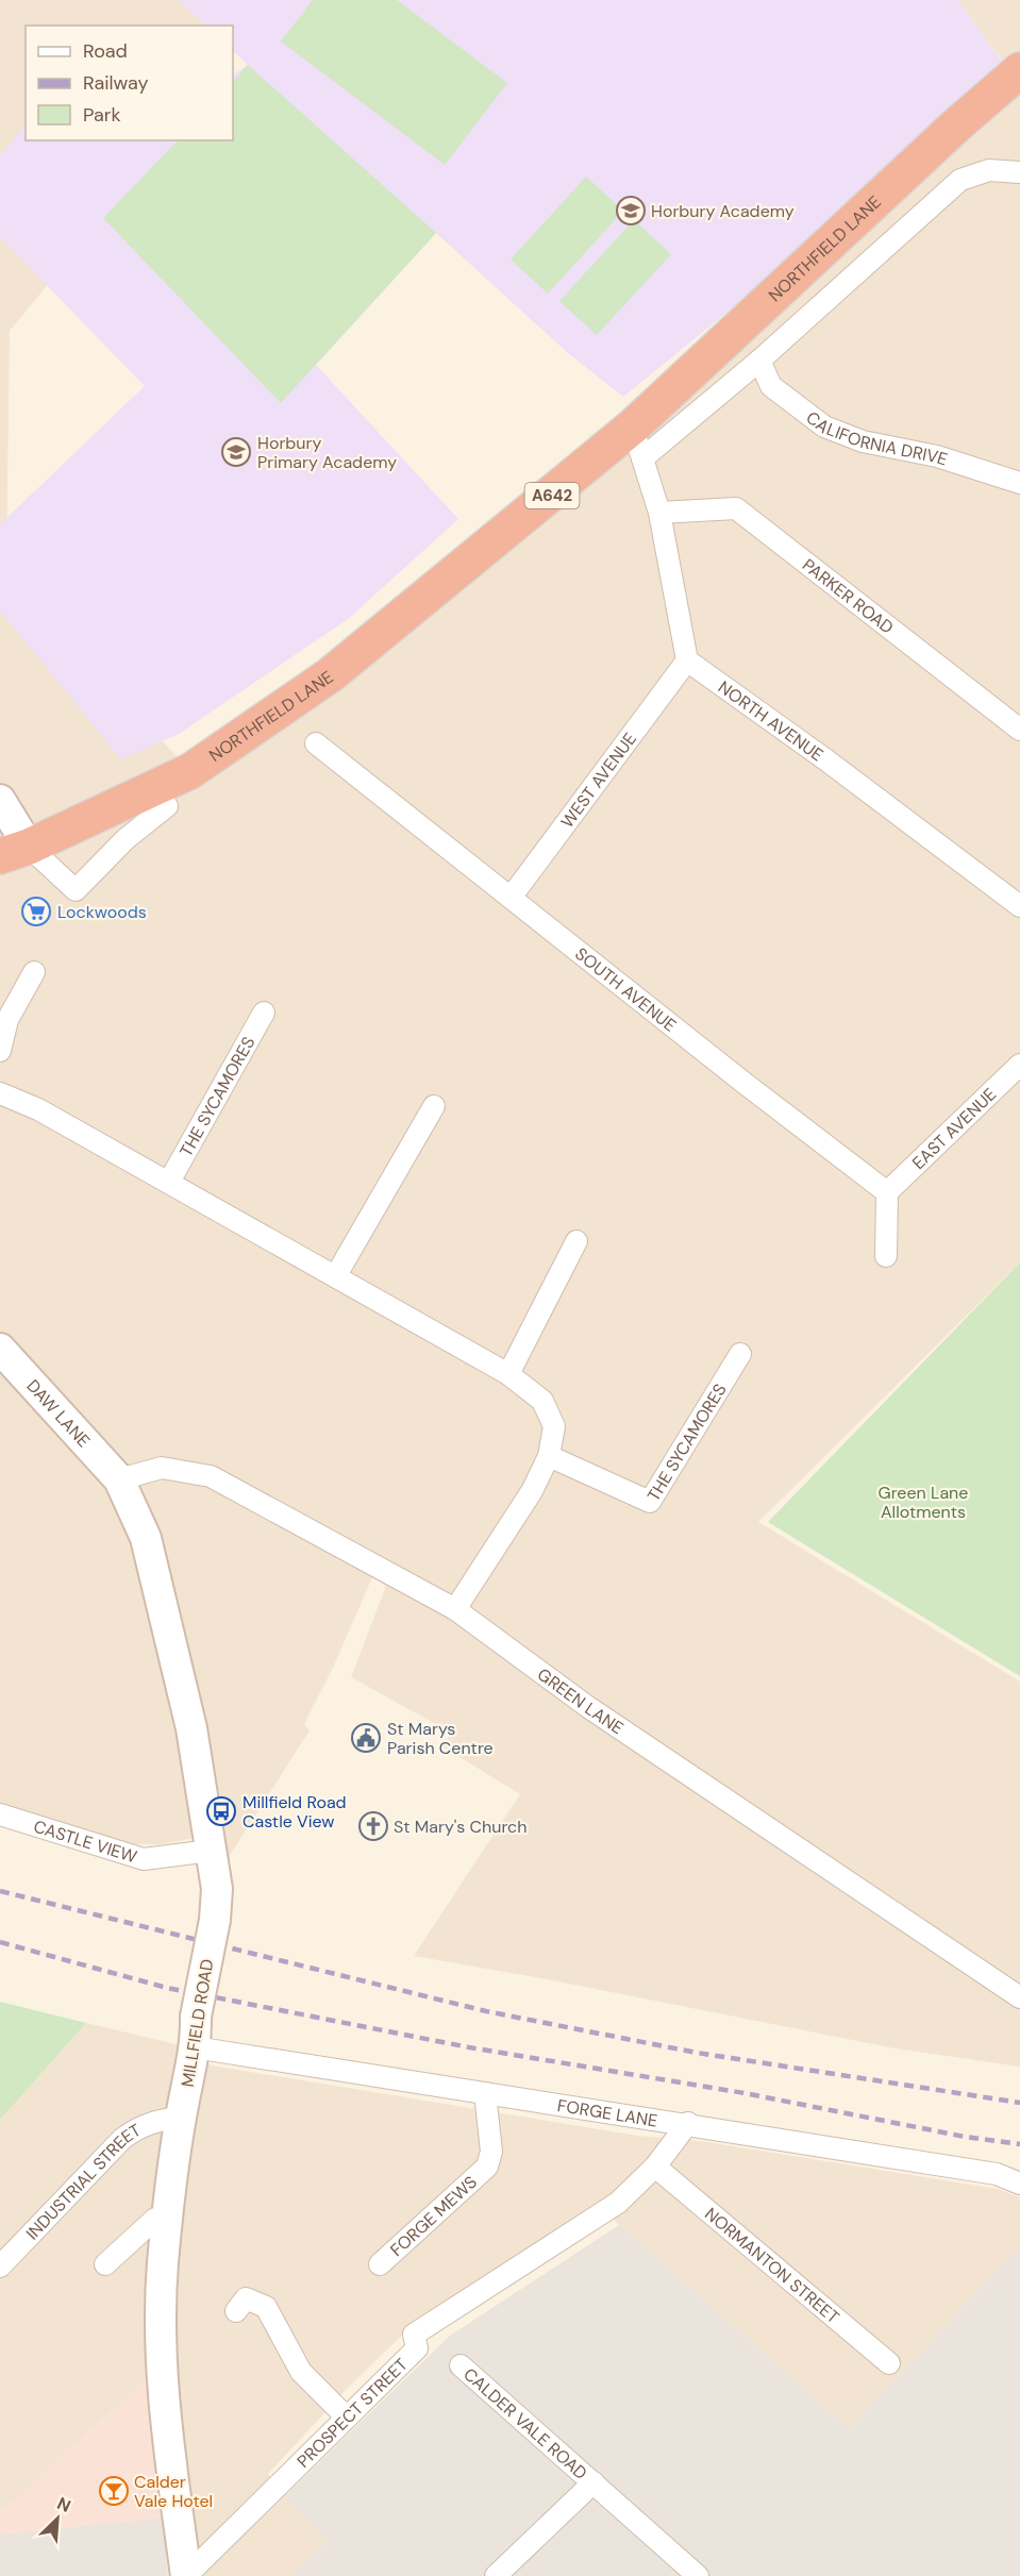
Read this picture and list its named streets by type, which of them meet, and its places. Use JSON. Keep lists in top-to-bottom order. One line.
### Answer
{"streets":{"highway":["NORTHFIELD LANE","A642"],"street":["CALIFORNIA DRIVE","PARKER ROAD","NORTH AVENUE","WEST AVENUE","SOUTH AVENUE","THE SYCAMORES","EAST AVENUE","DAW LANE","GREEN LANE","CASTLE VIEW","MILLFIELD ROAD","FORGE LANE","INDUSTRIAL STREET","FORGE MEWS","NORMANTON STREET","PROSPECT STREET","CALDER VALE ROAD"]},"crossings":[["NORTHFIELD LANE","CALIFORNIA DRIVE"],["NORTH AVENUE","WEST AVENUE"],["WEST AVENUE","SOUTH AVENUE"],["SOUTH AVENUE","EAST AVENUE"],["DAW LANE","GREEN LANE"],["DAW LANE","MILLFIELD ROAD"],["GREEN LANE","MILLFIELD ROAD"],["CASTLE VIEW","MILLFIELD ROAD"],["MILLFIELD ROAD","FORGE LANE"],["MILLFIELD ROAD","INDUSTRIAL STREET"],["MILLFIELD ROAD","PROSPECT STREET"],["FORGE LANE","FORGE MEWS"],["NORMANTON STREET","PROSPECT STREET"]],"parks":["Green Lane Allotments"],"places":{"school or university":["Horbury Academy","Horbury Primary Academy"],"supermarket":["Lockwoods"],"public building":["St Marys Parish Centre"],"bus stop":["Millfield Road Castle View"],"church":["St Mary's Church"],"bar":["Calder Vale Hotel"]},"legend":["Road","Railway","Park"],"north":"top right"}
